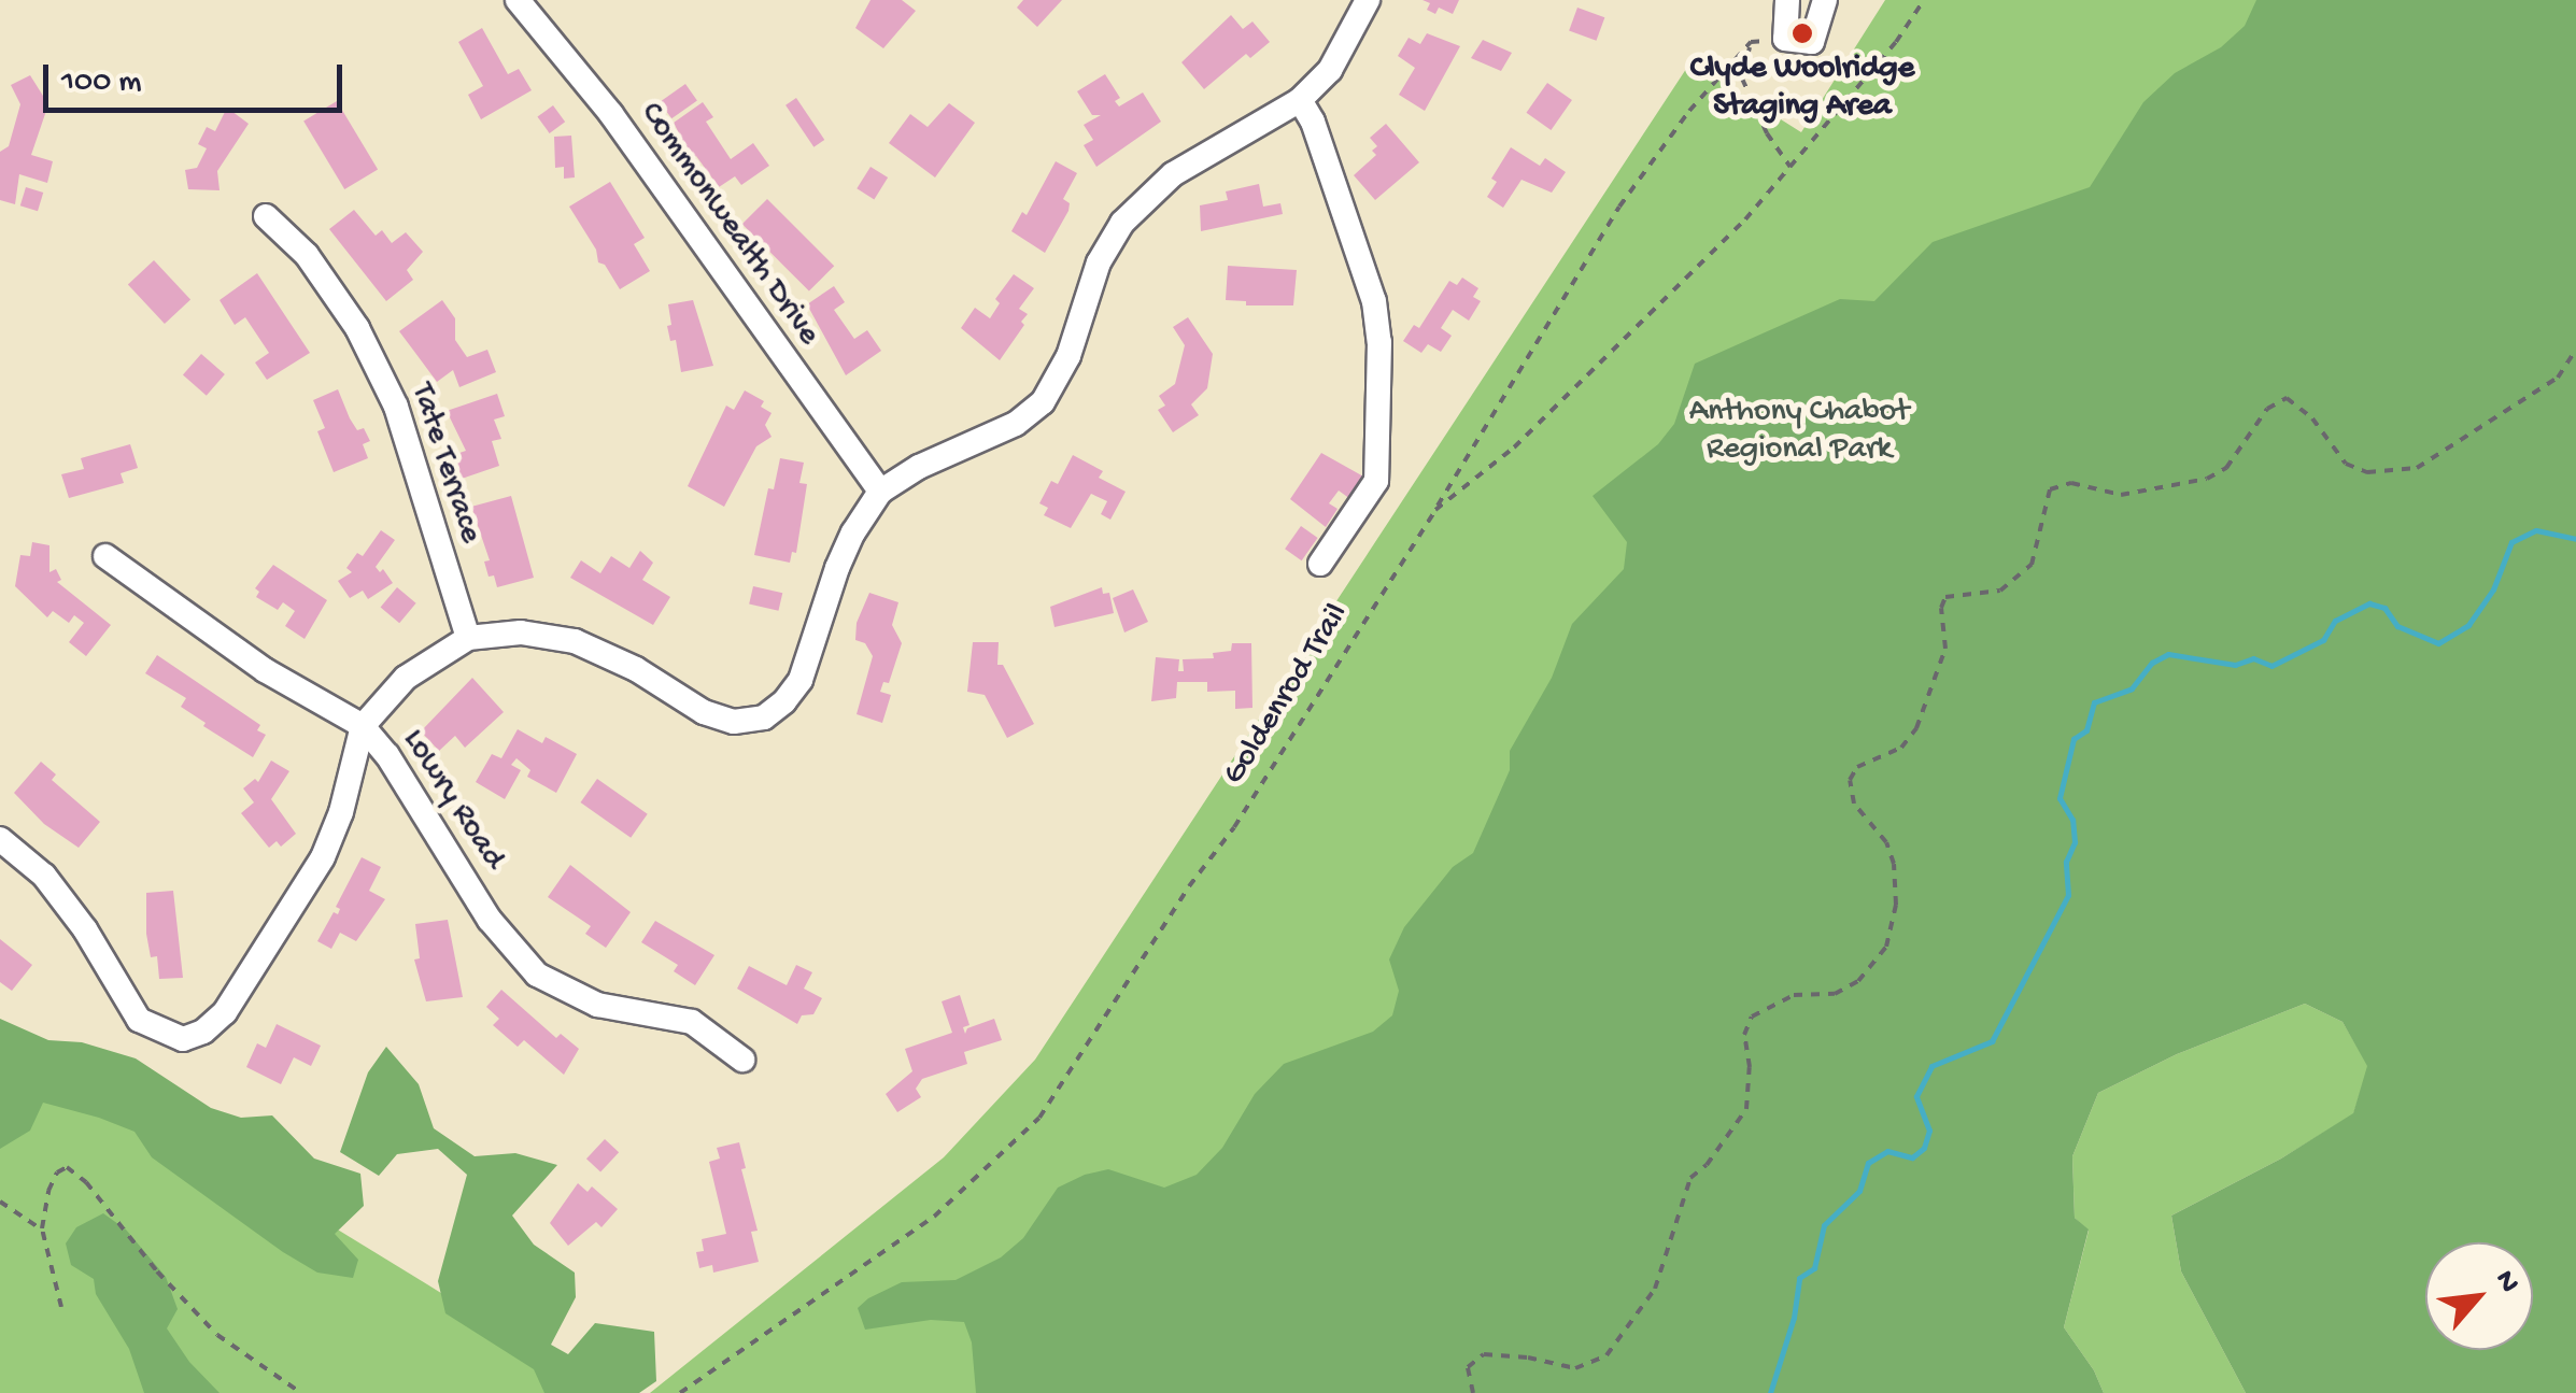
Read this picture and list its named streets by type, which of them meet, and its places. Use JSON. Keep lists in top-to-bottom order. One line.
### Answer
{"streets":{"street":["Commonwealth Drive","Tate Terrace","Lowry Road"],"path":["Goldenrod Trail"]},"parks":["Anthony Chabot Regional Park"],"places":["Clyde Woolridge Staging Area"],"scale_bar":"100 m","north":"top right"}
